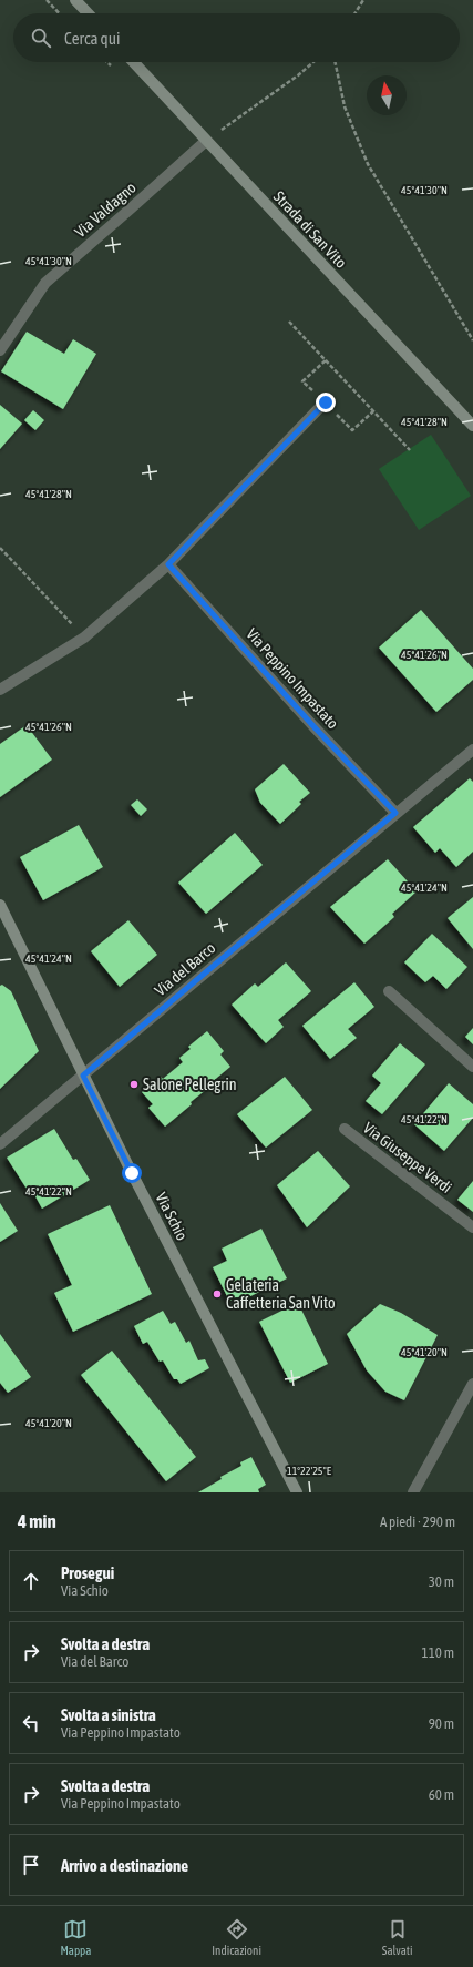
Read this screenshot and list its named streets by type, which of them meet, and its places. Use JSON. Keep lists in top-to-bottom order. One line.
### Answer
{"streets":{"street":["Via Valdagno","Strada di San Vito","Via Peppino Impastato","Via del Barco","Via Giuseppe Verdi","Via Schio"]},"crossings":[["Via Valdagno","Strada di San Vito"],["Via Peppino Impastato","Via del Barco"],["Via del Barco","Via Schio"]],"places":["Salone Pellegrin","Gelateria Caffetteria San Vito"],"north":"top","page":{"search":"Cerca qui","heading":["4 min","A piedi · 290 m"],"list":[["Prosegui","Via Schio","30 m"],["Svolta a destra","Via del Barco","110 m"],["Svolta a sinistra","Via Peppino Impastato","90 m"],["Svolta a destra","Via Peppino Impastato","60 m"],"Arrivo a destinazione"],"nav":["Mappa","Indicazioni","Salvati"]},"coordinates":["45°41'30\"N","45°41'28\"N","45°41'26\"N","45°41'24\"N","45°41'22\"N","45°41'20\"N","11°22'25\"E"]}
